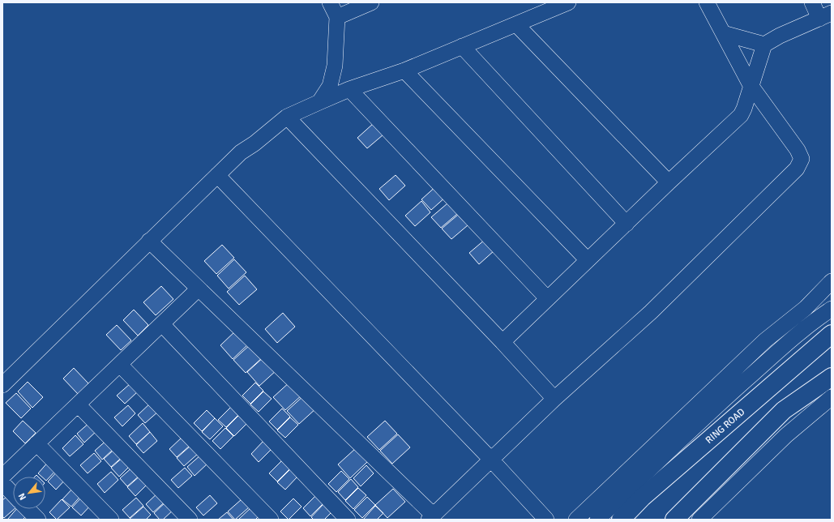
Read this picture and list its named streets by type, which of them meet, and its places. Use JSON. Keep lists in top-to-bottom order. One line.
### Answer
{"streets":{"highway":["RING ROAD"]},"north":"bottom left"}
